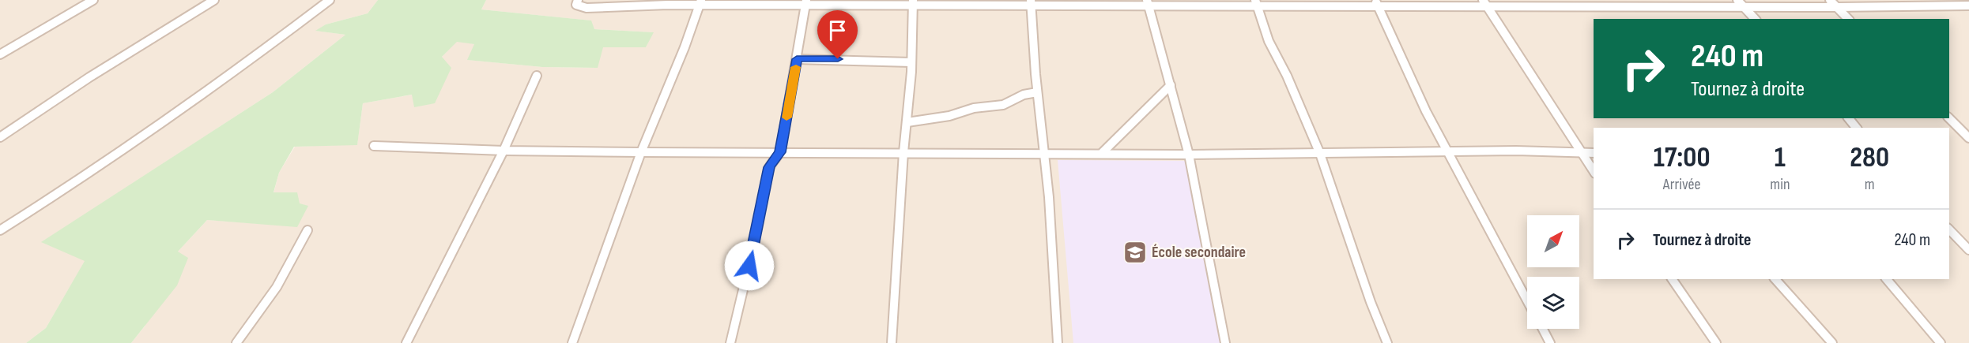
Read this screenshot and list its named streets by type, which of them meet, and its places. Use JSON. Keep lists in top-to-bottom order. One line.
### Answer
{"places":{"school or university":["École secondaire"]},"north":"top right","page":{"turn":["240 m","Tournez à droite"],"eta":["17:00","Arrivée","1","min","280","m"],"list":[{"name":"Tournez à droite","value":"240 m"}]}}
